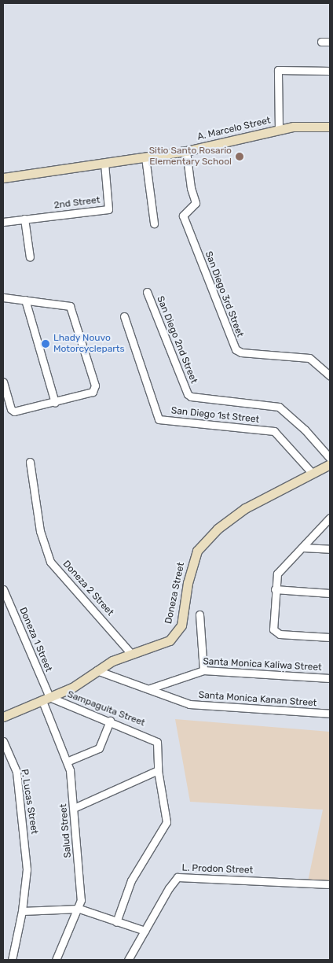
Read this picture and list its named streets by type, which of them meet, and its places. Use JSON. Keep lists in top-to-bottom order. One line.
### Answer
{"streets":{"street":["A. Marcelo Street","2nd Street","San Diego 3rd Street","San Diego 2nd Street","San Diego 1st Street","Doneza 2 Street","Doneza Street","Doneza 1 Street","Santa Monica Kaliwa Street","Santa Monica Kanan Street","Sampaguita Street","P. Lucas Street","Salud Street","L. Prodon Street"]},"crossings":[["A. Marcelo Street","2nd Street"],["A. Marcelo Street","San Diego 3rd Street"],["San Diego 1st Street","Doneza Street"],["Doneza 2 Street","Doneza Street"],["Doneza Street","Doneza 1 Street"],["Doneza Street","Santa Monica Kanan Street"],["Doneza Street","Sampaguita Street"],["Doneza Street","Salud Street"],["Doneza 1 Street","Sampaguita Street"],["Doneza 1 Street","Salud Street"],["Santa Monica Kaliwa Street","Santa Monica Kanan Street"],["Sampaguita Street","Salud Street"]],"places":["Sitio Santo Rosario Elementary School","Lhady Nouvo Motorcycleparts"]}
